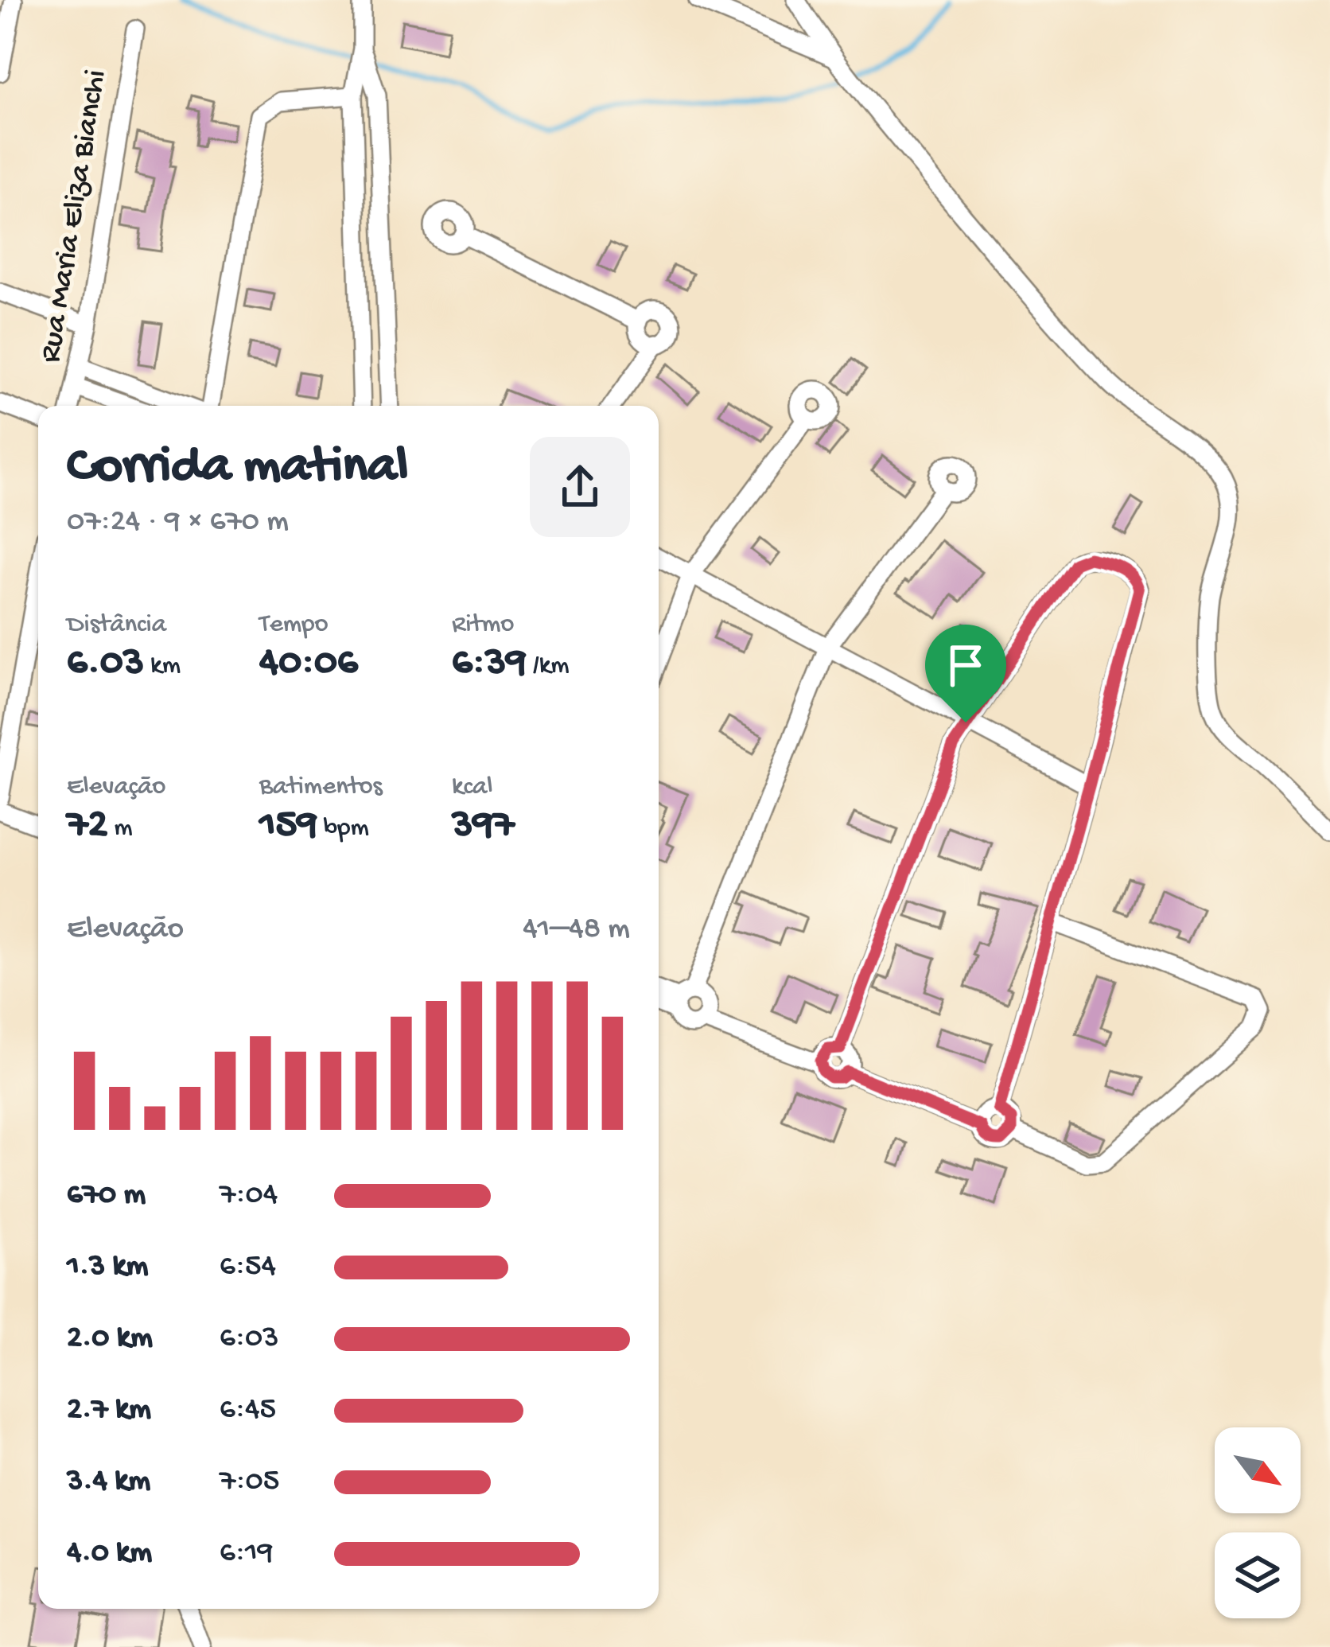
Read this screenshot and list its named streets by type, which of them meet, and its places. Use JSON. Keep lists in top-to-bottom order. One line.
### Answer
{"streets":{"street":["Rua Maria Eliza Bianchi"]},"north":"bottom right","page":{"heading":["Corrida matinal","07:24 · 9 × 670 m"],"stats":[["Distância","6.03 km"],["Tempo","40:06"],["Ritmo","6:39 /km"],["Elevação","72 m"],["Batimentos","159 bpm"],["kcal","397"]],"chart":["Elevação","41–48 m"],"list":[{"name":"670 m","note":"7:04"},{"name":"1.3 km","note":"6:54"},{"name":"2.0 km","note":"6:03"},{"name":"2.7 km","note":"6:45"},{"name":"3.4 km","note":"7:05"},{"name":"4.0 km","note":"6:19"}]}}
